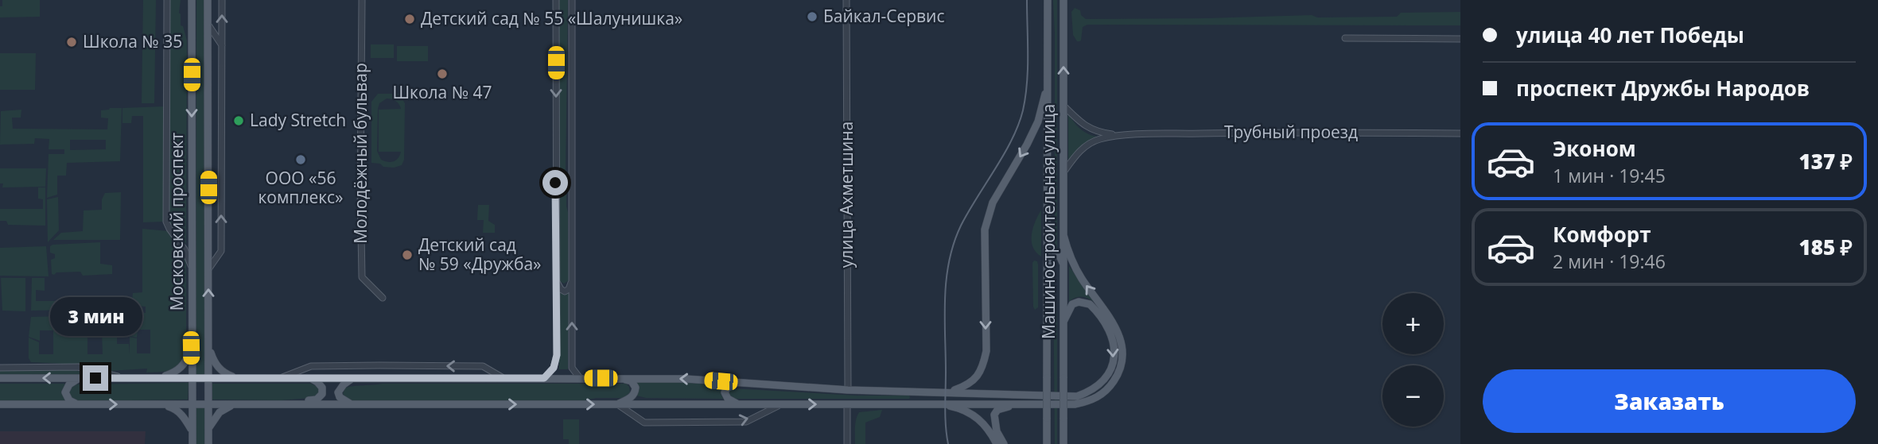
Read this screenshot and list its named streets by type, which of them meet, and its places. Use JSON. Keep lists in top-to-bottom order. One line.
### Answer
{"streets":{"main road":["Московский проспект","Машиностроительная улица"],"street":["Трубный проезд","Молодёжный бульвар","улица Ахметшина"]},"places":["Байкал-Сервис","Детский сад № 55 «Шалунишка»","Школа № 35","Школа № 47","Lady Stretch","ООО «56 комплекс»","Детский сад № 59 «Дружба»"],"page":{"banner":["улица 40 лет Победы","проспект Дружбы Народов"],"list":[{"name":"Эконом","note":"1 мин · 19:45","value":"137 ₽"},{"name":"Комфорт","note":"2 мин · 19:46","value":"185 ₽"}],"map_buttons":["+","−"],"bubble":"3 мин","buttons":"Заказать"}}
